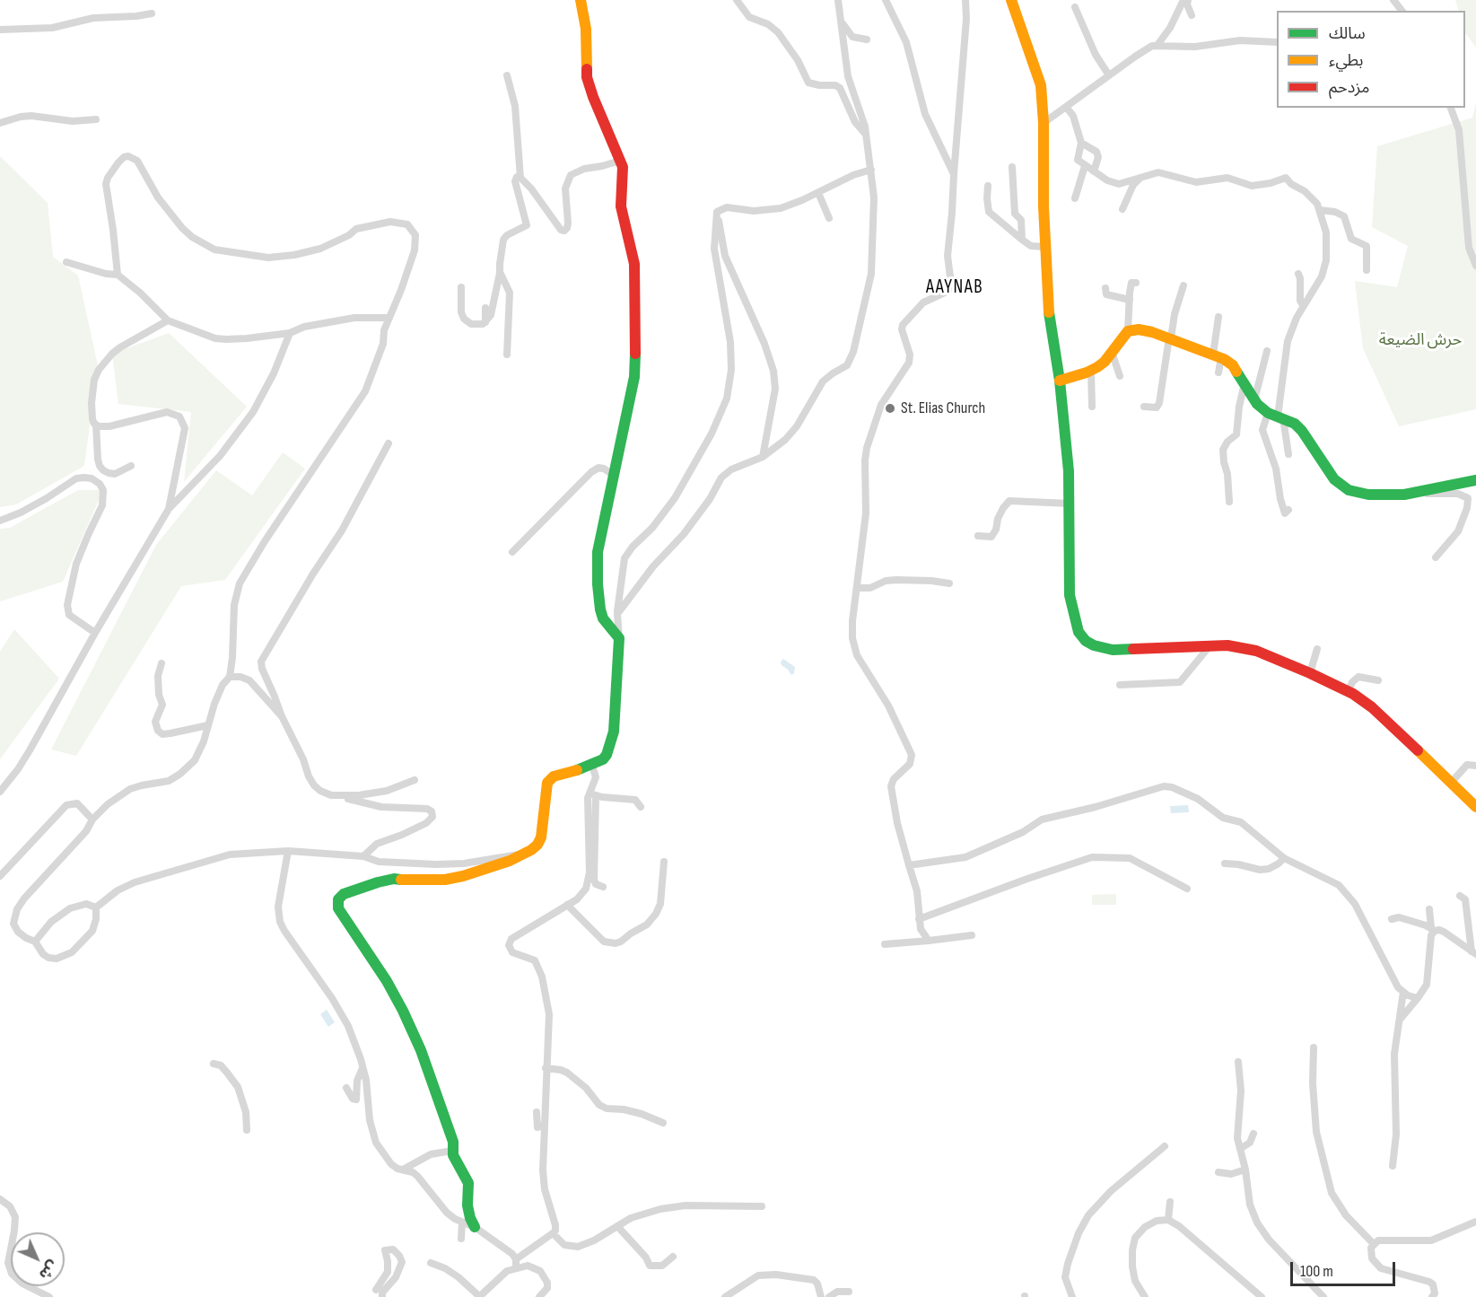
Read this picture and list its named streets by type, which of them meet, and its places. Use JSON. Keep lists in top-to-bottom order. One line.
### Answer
{"districts":["AAYNAB"],"parks":["حرش الضيعة"],"places":["St. Elias Church"],"legend":["سالك","بطيء","مزدحم"],"scale_bar":"100 m","north":"bottom right"}
